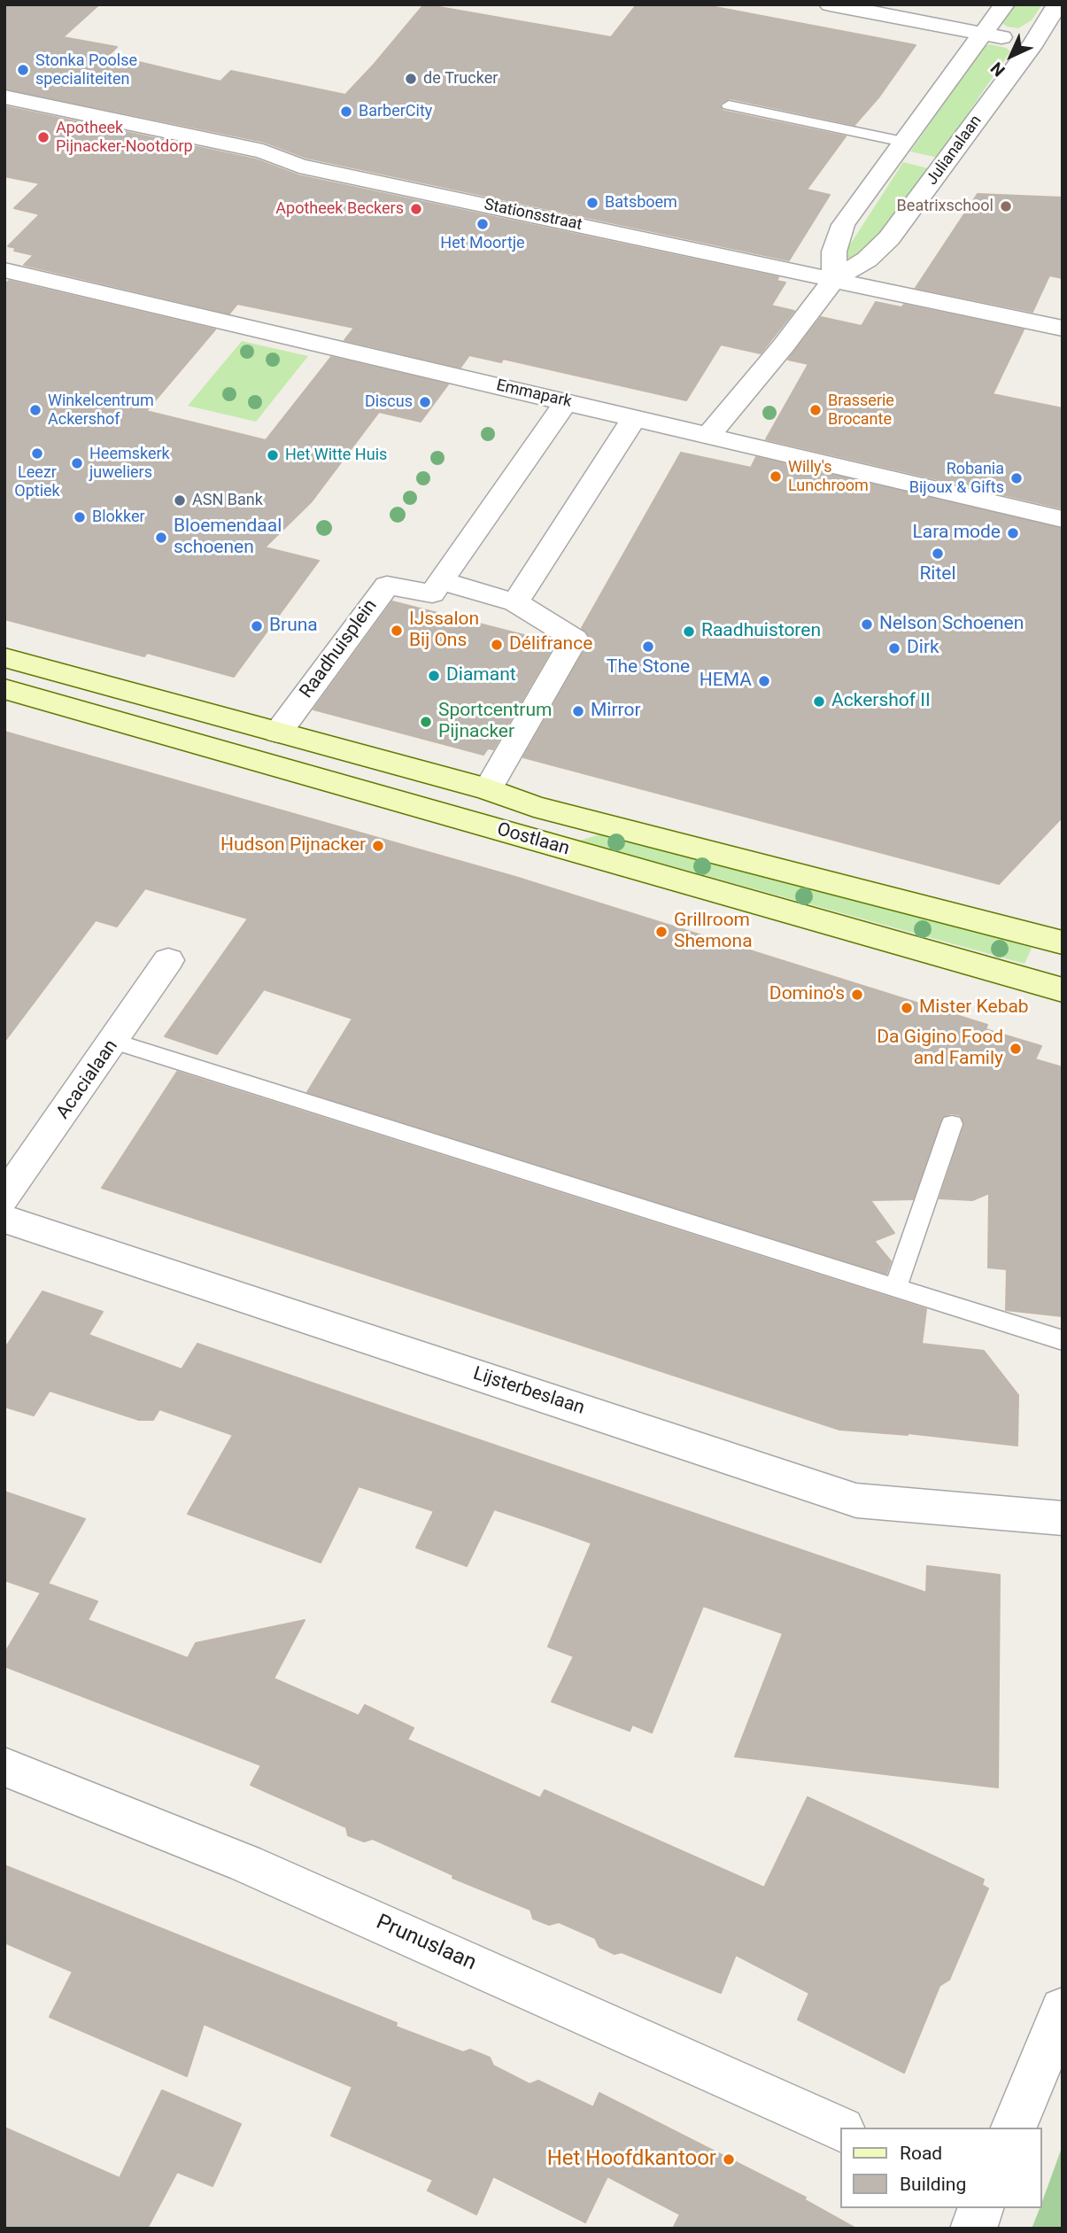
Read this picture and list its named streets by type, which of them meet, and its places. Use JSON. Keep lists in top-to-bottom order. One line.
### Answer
{"streets":{"main road":["Oostlaan"],"street":["Julianalaan","Stationsstraat","Emmapark","Raadhuisplein","Acacialaan","Lijsterbeslaan","Prunuslaan"]},"crossings":[["Julianalaan","Stationsstraat"],["Julianalaan","Emmapark"],["Raadhuisplein","Oostlaan"]],"places":["Stonka Poolse specialiteiten","de Trucker","BarberCity","Apotheek Pijnacker-Nootdorp","Batsboem","Beatrixschool","Apotheek Beckers","Het Moortje","Discus","Winkelcentrum Ackershof","Brasserie Brocante","Leezr Optiek","Het Witte Huis","Heemskerk juweliers","Willy's Lunchroom","Robania Bijoux & Gifts","ASN Bank","Blokker","Lara mode","Bloemendaal schoenen","Ritel","Nelson Schoenen","Bruna","IJssalon Bij Ons","Raadhuistoren","Délifrance","The Stone","Dirk","Diamant","HEMA","Ackershof II","Mirror","Sportcentrum Pijnacker","Hudson Pijnacker","Grillroom Shemona","Domino's","Mister Kebab","Da Gigino Food and Family","Het Hoofdkantoor"],"legend":["Road","Building"],"north":"bottom left"}
